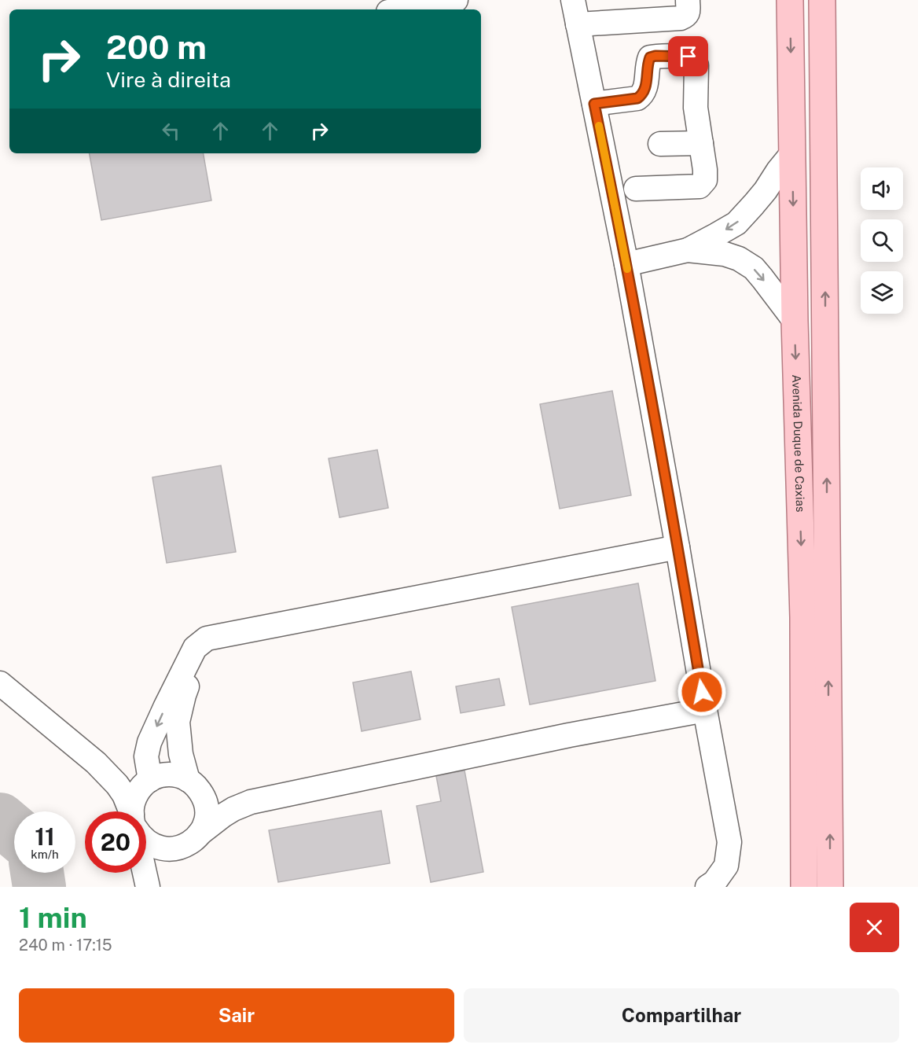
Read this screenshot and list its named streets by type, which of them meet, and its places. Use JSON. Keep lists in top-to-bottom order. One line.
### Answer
{"streets":{"main road":["Avenida Duque de Caxias"]},"page":{"turn":["200 m","Vire à direita"],"speed":"11 km/h","limit":"20","heading":["1 min","240 m · 17:15"],"buttons":["Sair","Compartilhar"]}}
